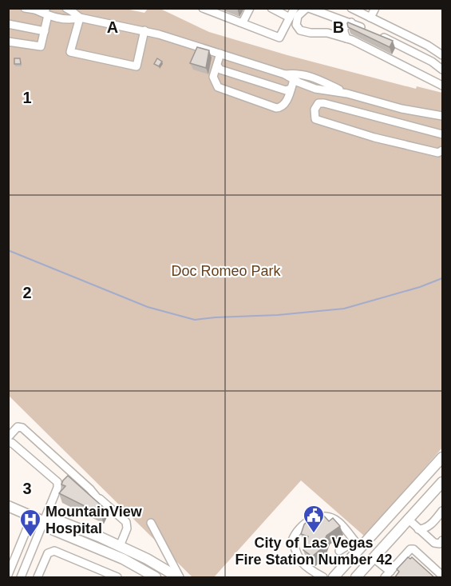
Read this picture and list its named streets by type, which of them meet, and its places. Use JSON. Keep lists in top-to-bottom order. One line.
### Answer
{"parks":["Doc Romeo Park"],"places":{"public building":["City of Las Vegas Fire Station Number 42"],"hospital":["MountainView Hospital"]},"grid":{"columns":["A","B"],"rows":["1","2","3"]}}
